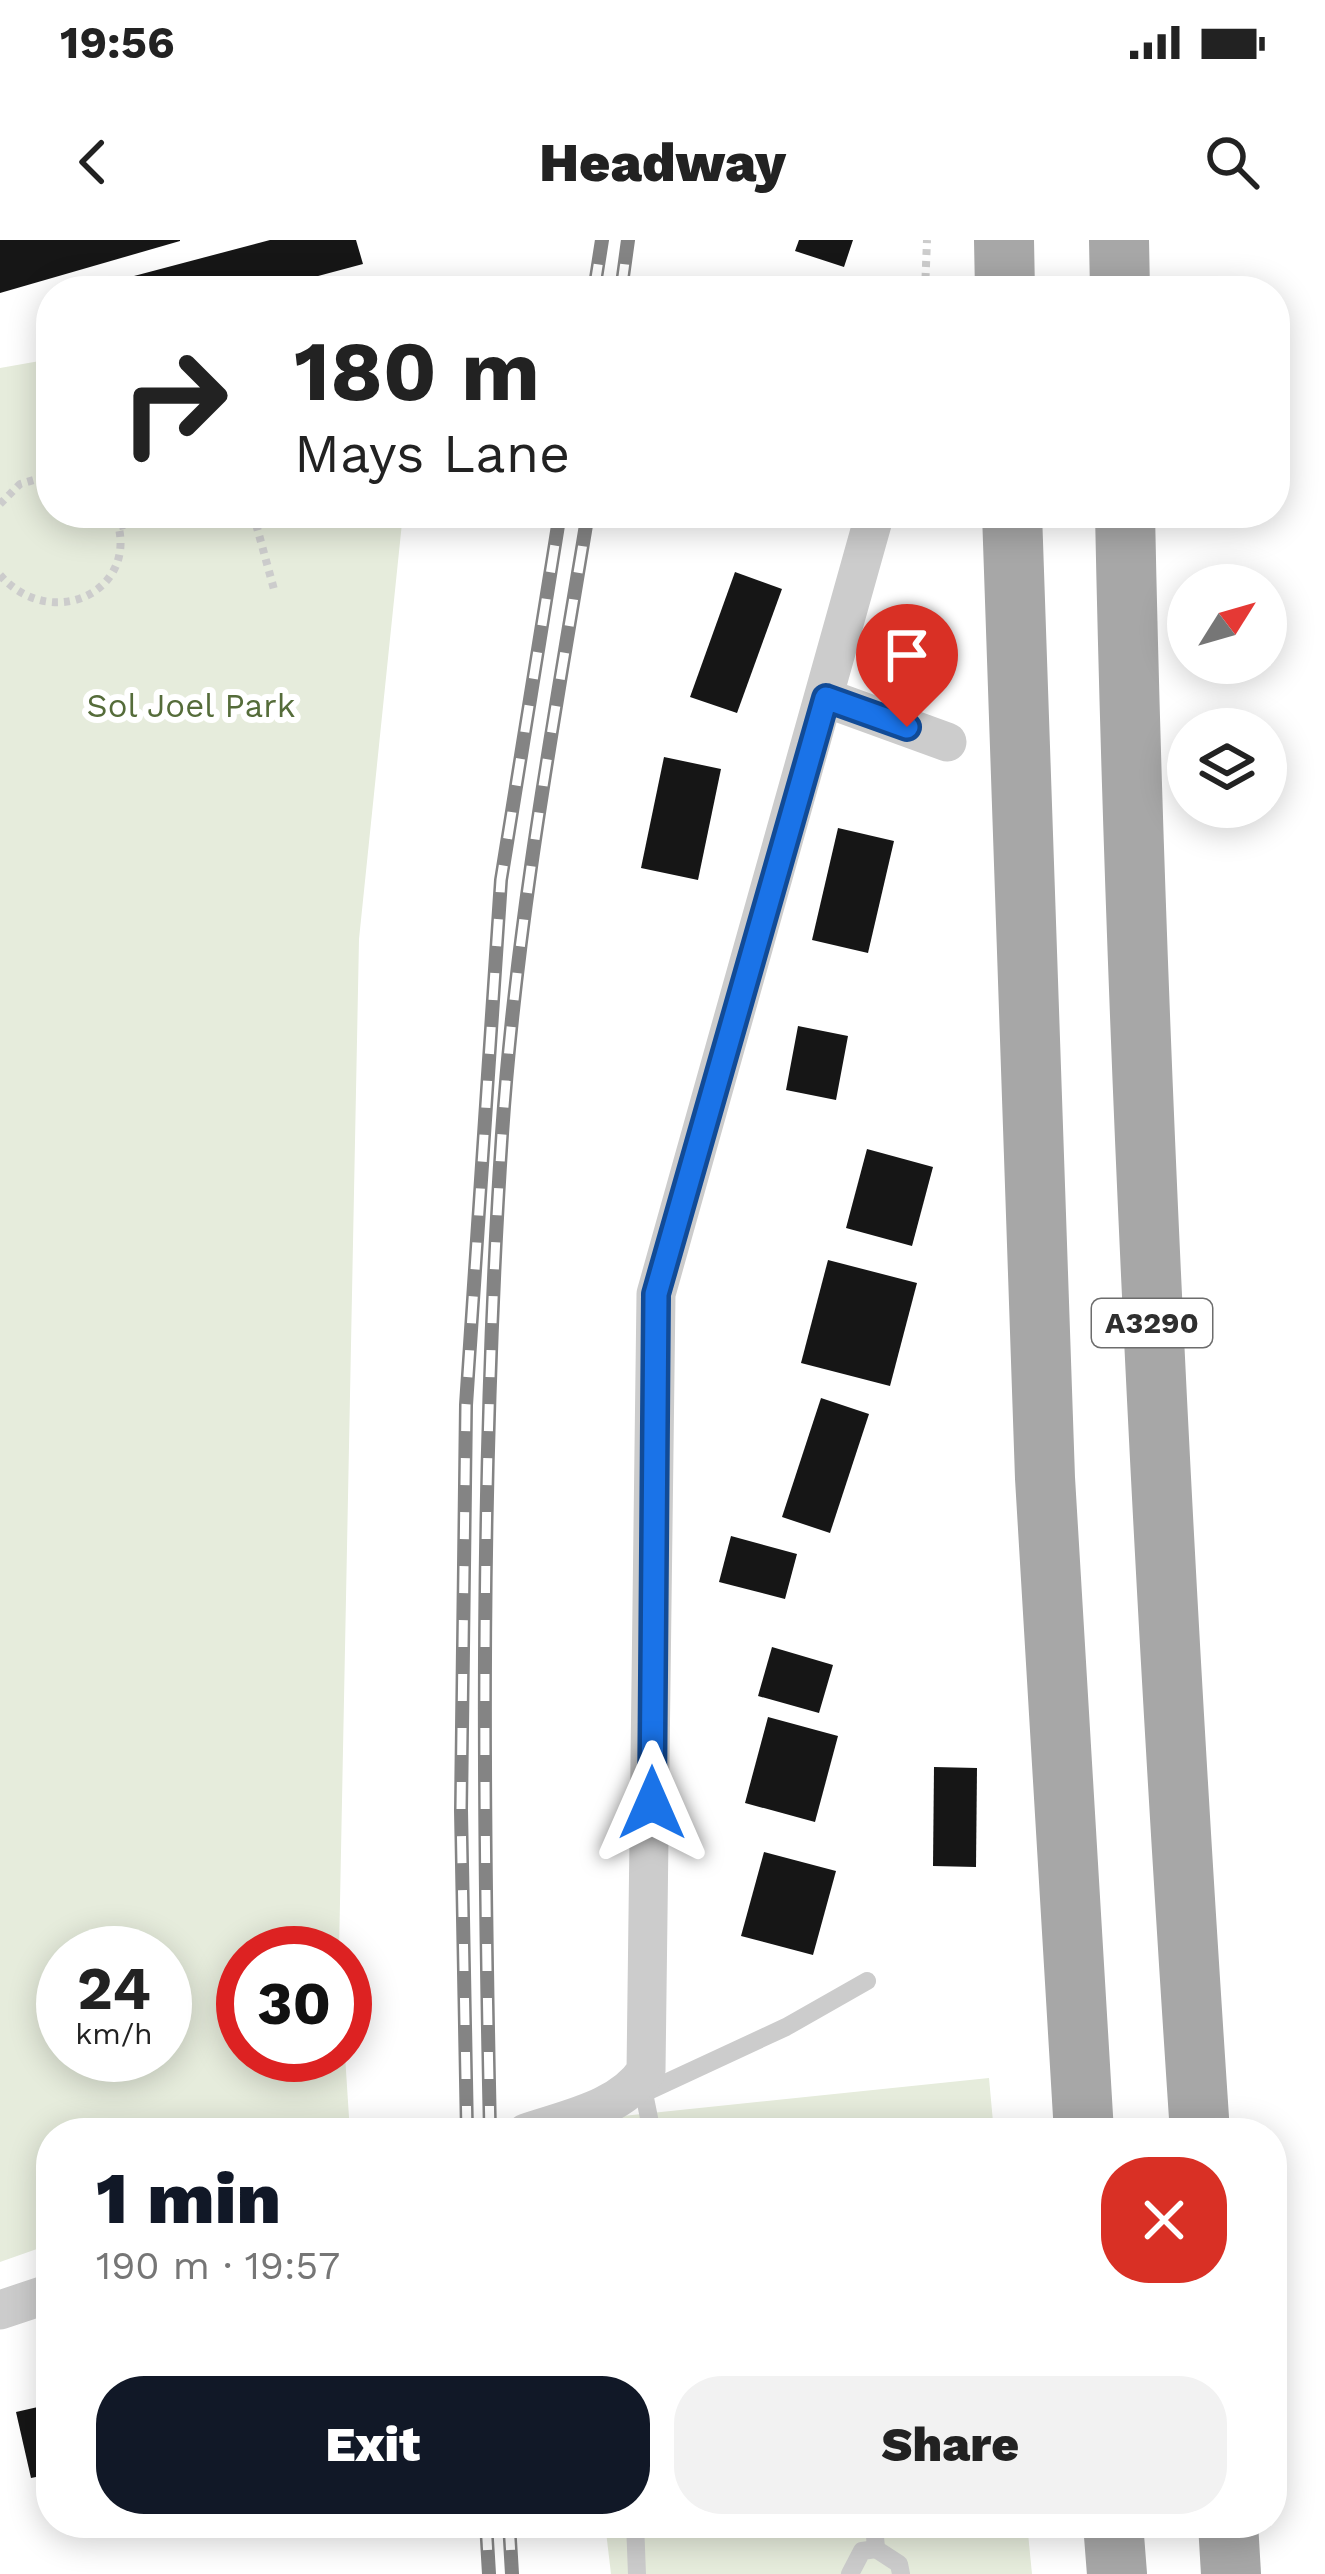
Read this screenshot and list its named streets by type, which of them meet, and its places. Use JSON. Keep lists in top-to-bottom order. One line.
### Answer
{"streets":{"main road":["A3290"]},"parks":["Sol Joel Park"],"north":"top right","page":{"status":"19:56","header":"Headway","turn":["180 m","Mays Lane"],"speed":"24 km/h","limit":"30","heading":["1 min","190 m · 19:57"],"buttons":["Exit","Share"]}}
